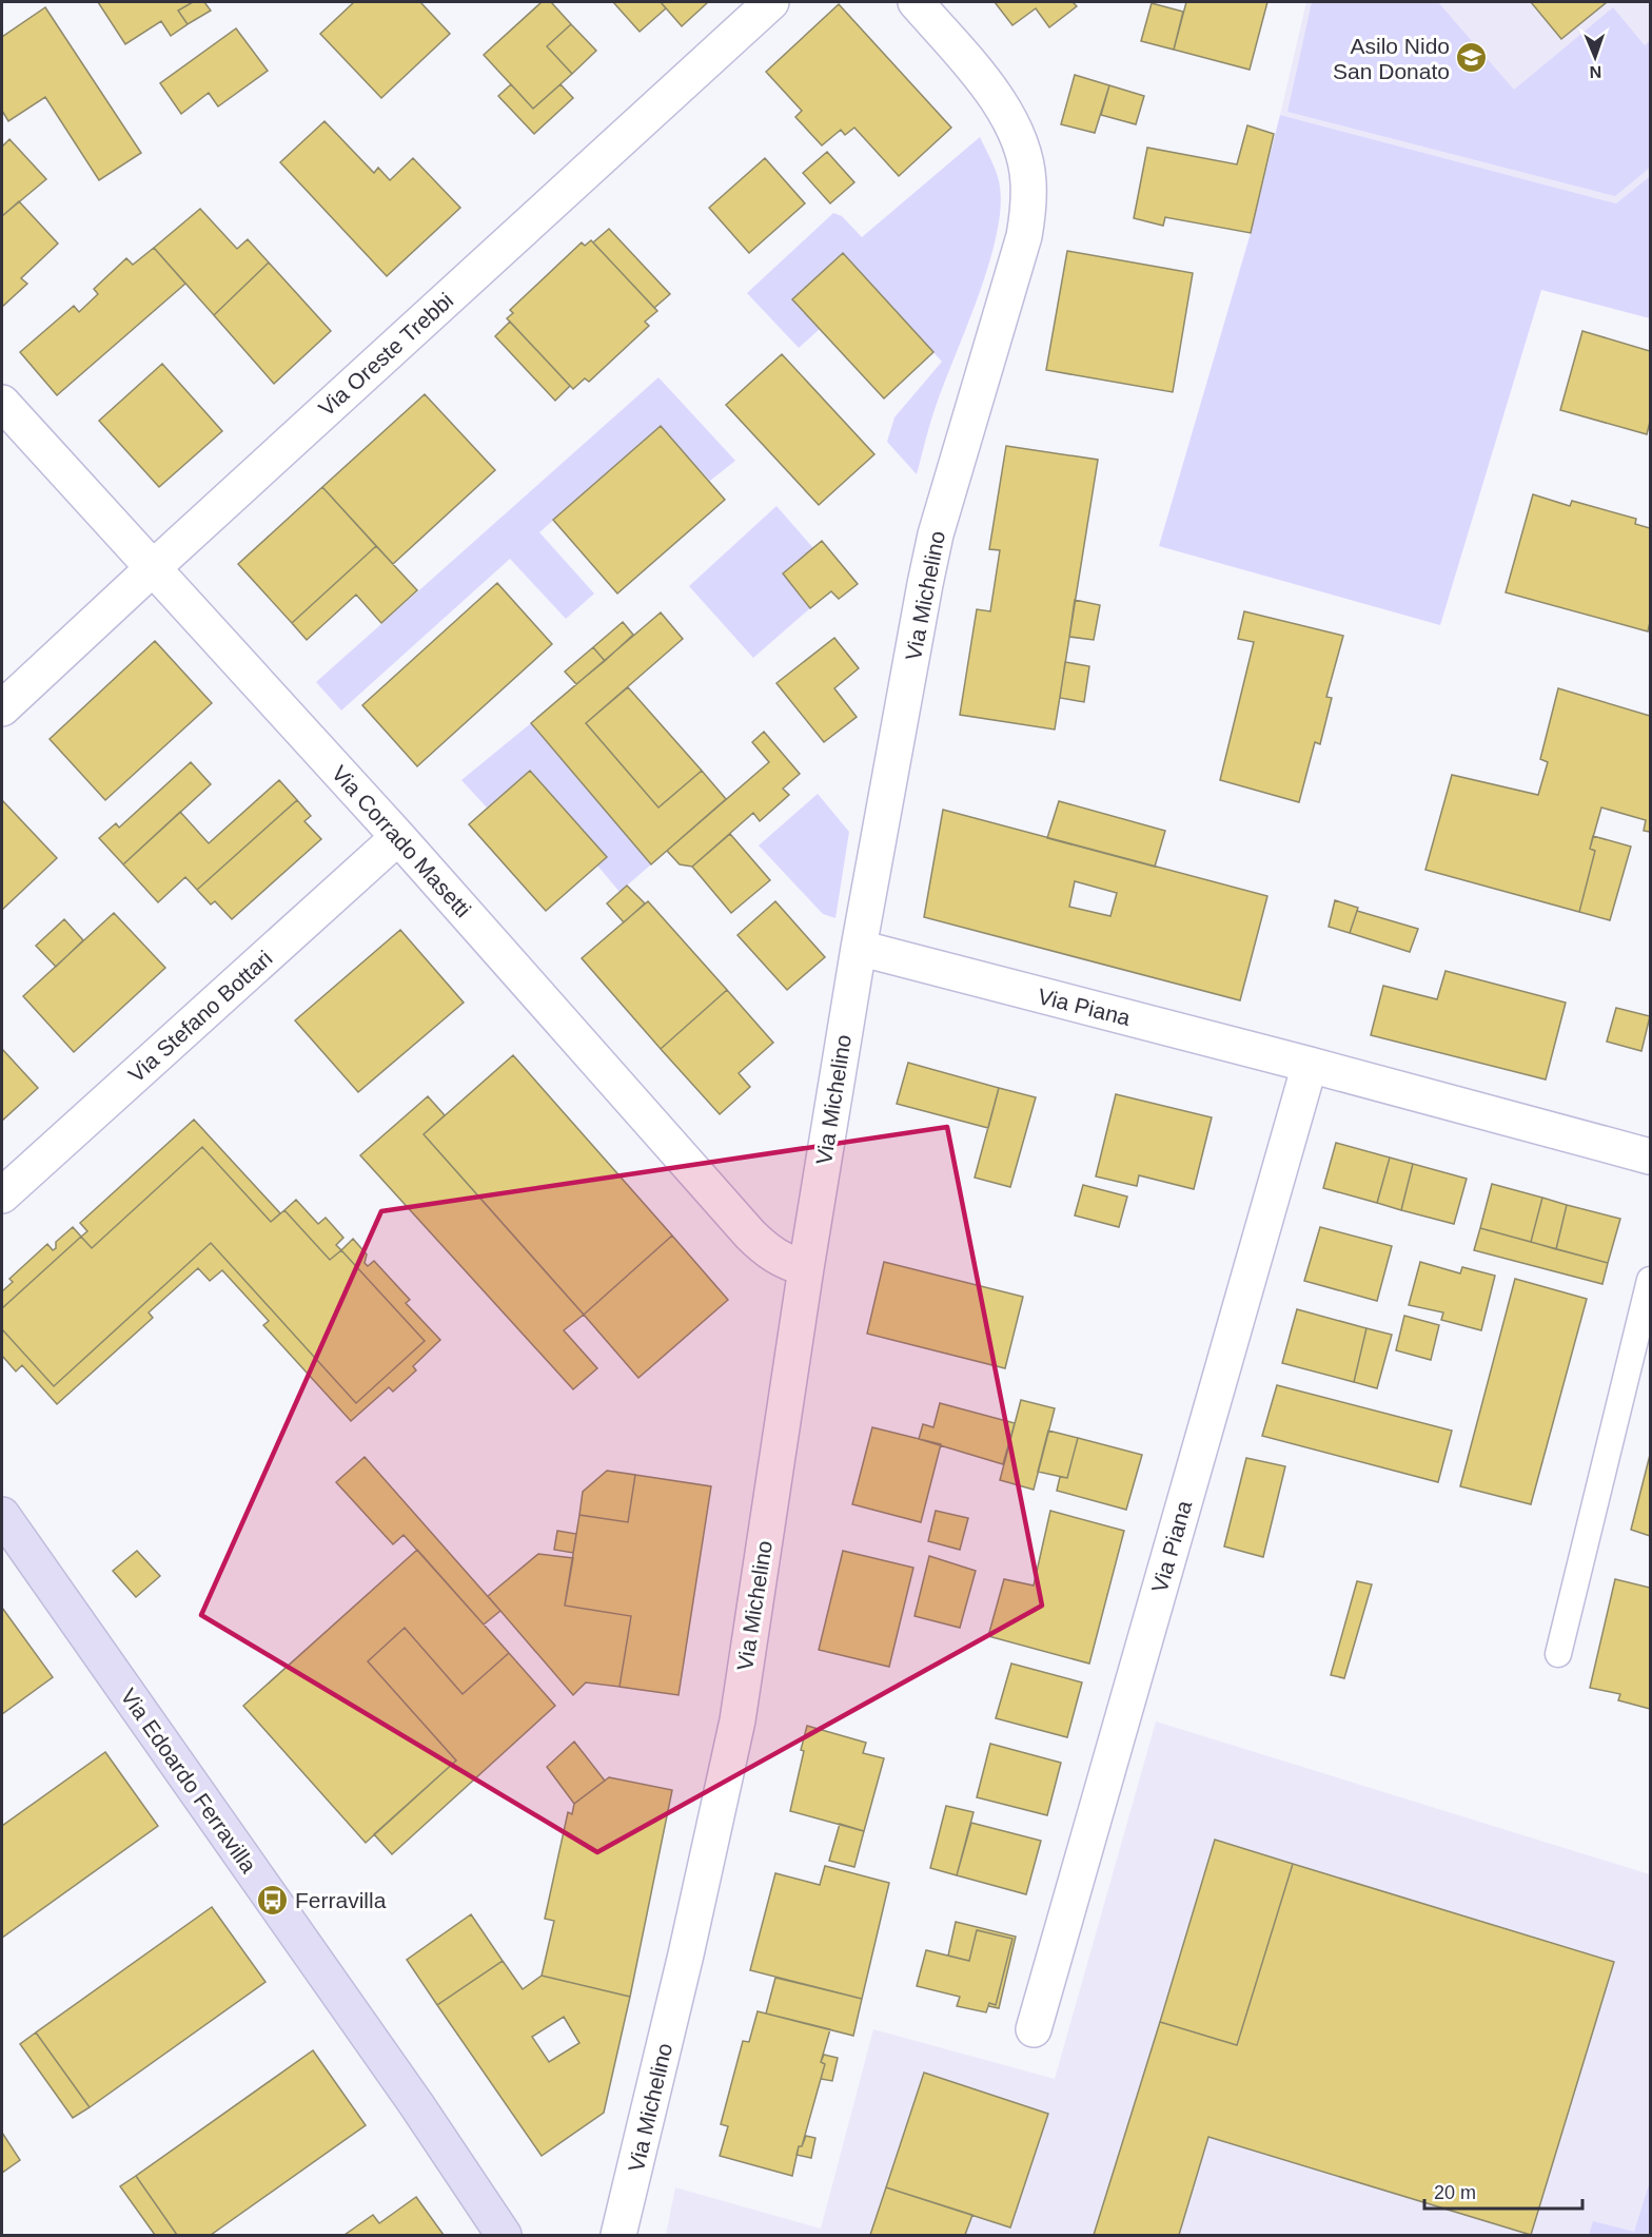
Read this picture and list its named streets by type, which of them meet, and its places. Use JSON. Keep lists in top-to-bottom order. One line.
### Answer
{"streets":{"street":["Via Oreste Trebbi","Via Michelino","Via Corrado Masetti","Via Piana","Via Stefano Bottari","Via Edoardo Ferravilla"]},"crossings":[["Via Oreste Trebbi","Via Corrado Masetti"],["Via Michelino","Via Corrado Masetti"],["Via Michelino","Via Piana"],["Via Corrado Masetti","Via Stefano Bottari"]],"places":{"school or university":["Asilo Nido San Donato"],"bus stop":["Ferravilla"]},"scale_bar":"20 m","north":"bottom"}
